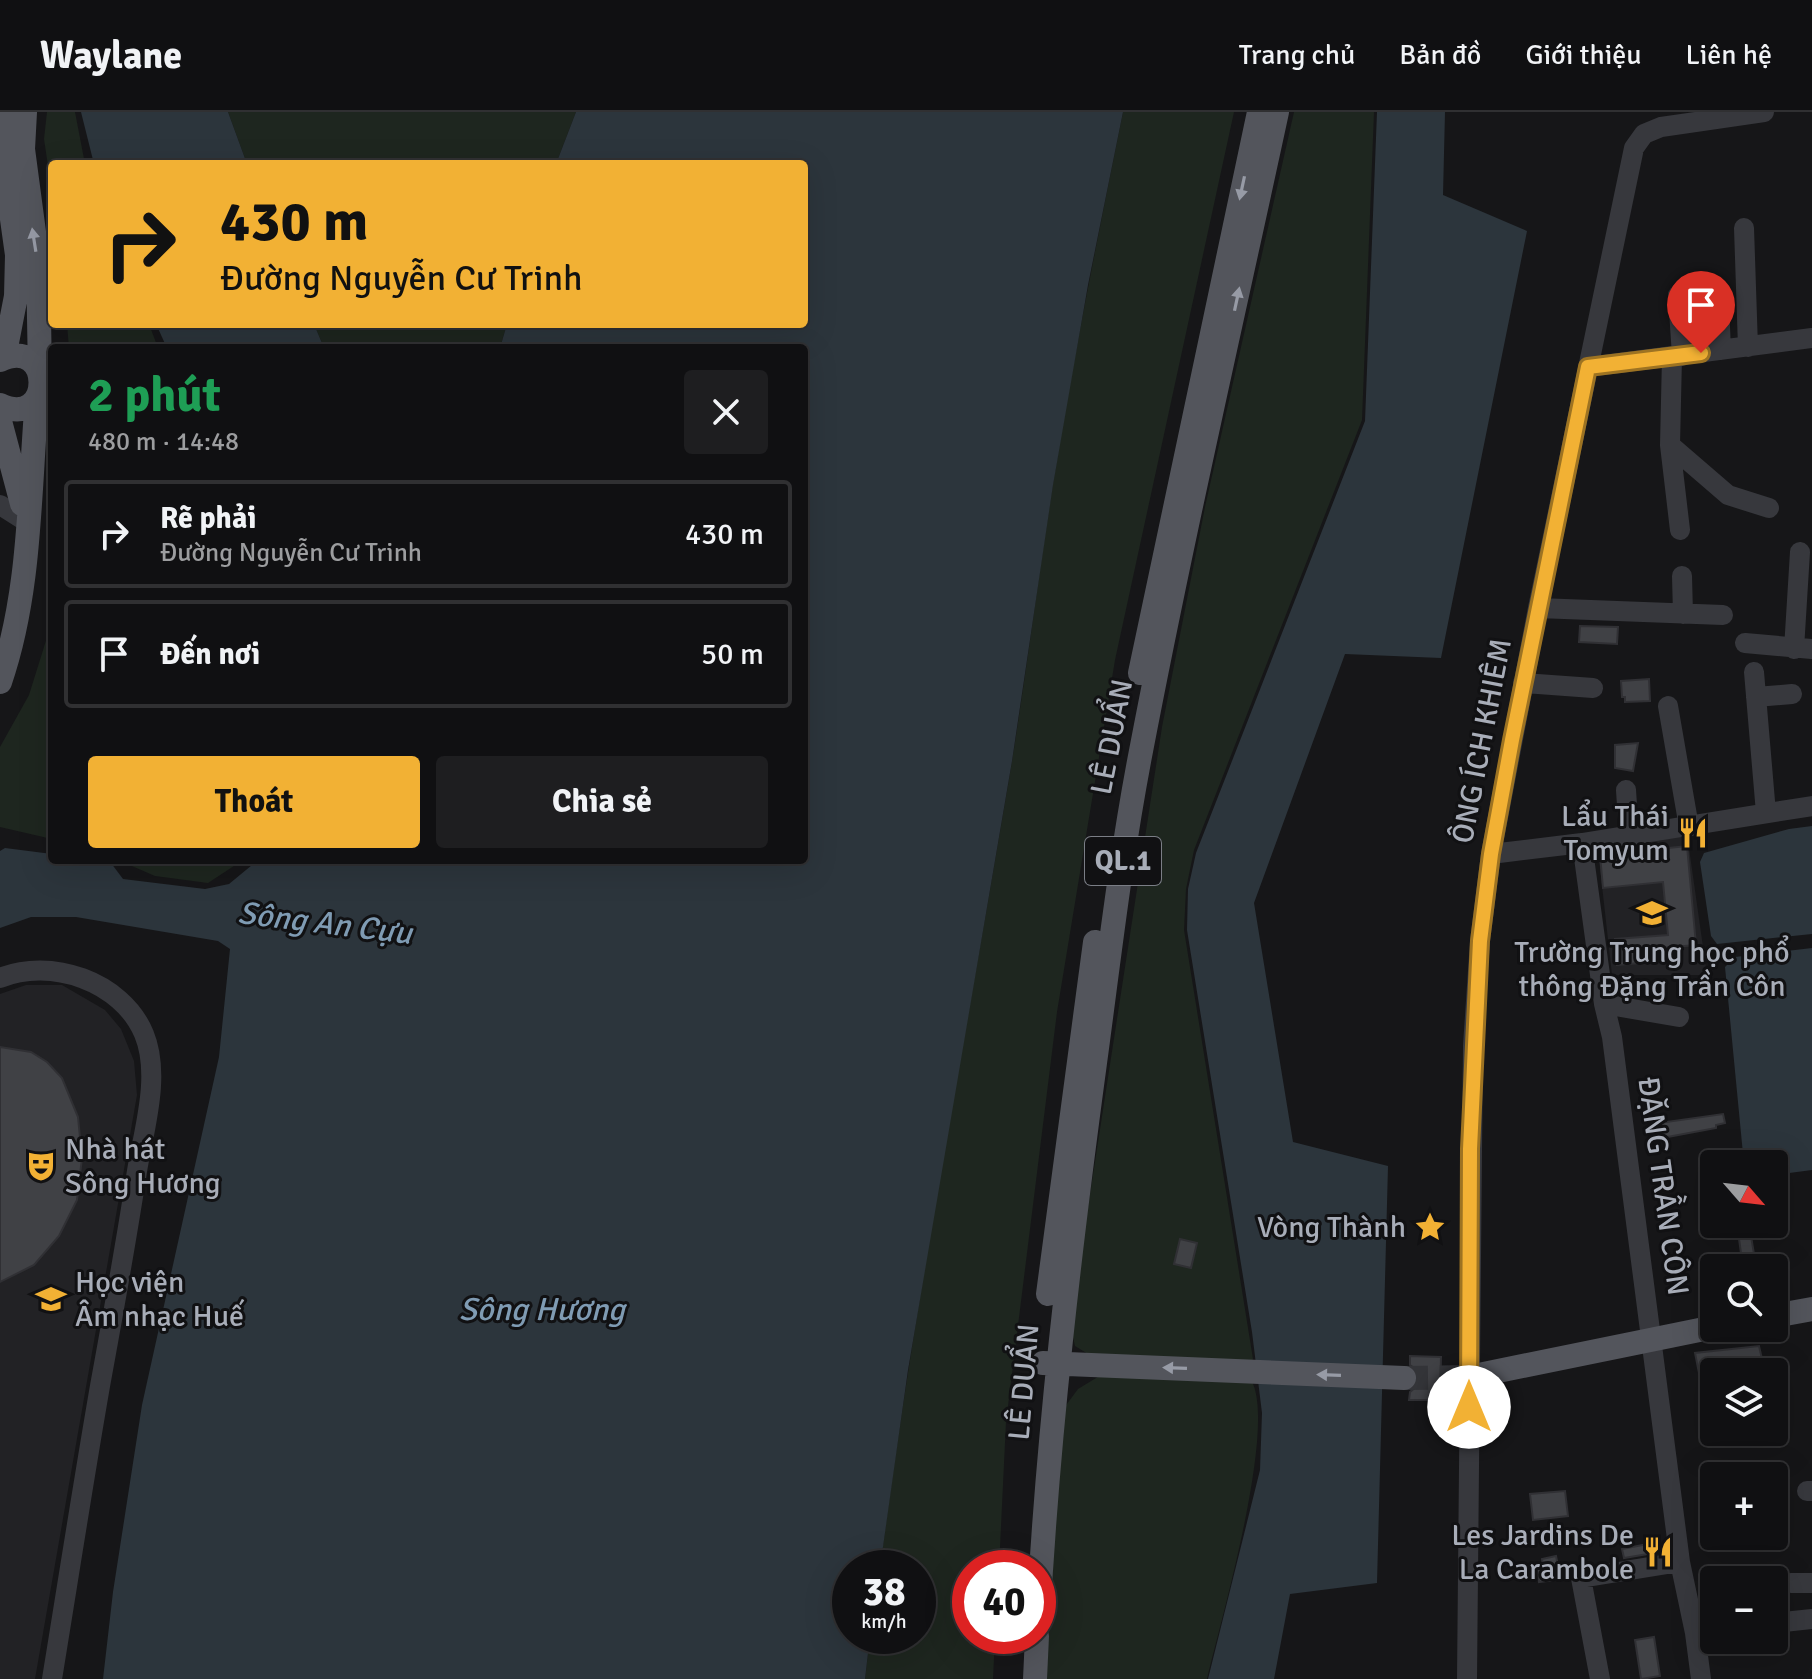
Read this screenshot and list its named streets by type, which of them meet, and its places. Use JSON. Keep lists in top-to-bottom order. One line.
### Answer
{"streets":{"main road":["LÊ DUẨN","QL.1"],"street":["ÔNG ÍCH KHIÊM","ĐẶNG TRẦN CÔN"]},"water":["Sông An Cựu","Sông Hương"],"places":{"restaurant":["Lẩu Thái Tomyum","Les Jardins De La Carambole"],"school or university":["Trường Trung học phổ thông Đặng Trần Côn","Học viện Âm nhạc Huế"],"theatre":["Nhà hát Sông Hương"],"place":["Vòng Thành"]},"north":"bottom right","page":{"header":"Waylane","nav":["Trang chủ","Bản đồ","Giới thiệu","Liên hệ"],"turn":["430 m","Đường Nguyễn Cư Trinh"],"heading":["2 phút","480 m · 14:48"],"list":[{"name":"Rẽ phải","note":"Đường Nguyễn Cư Trinh","value":"430 m"},{"name":"Đến nơi","value":"50 m"}],"buttons":["Thoát","Chia sẻ"],"map_buttons":["+","−"],"speed":"38 km/h","limit":"40"}}
